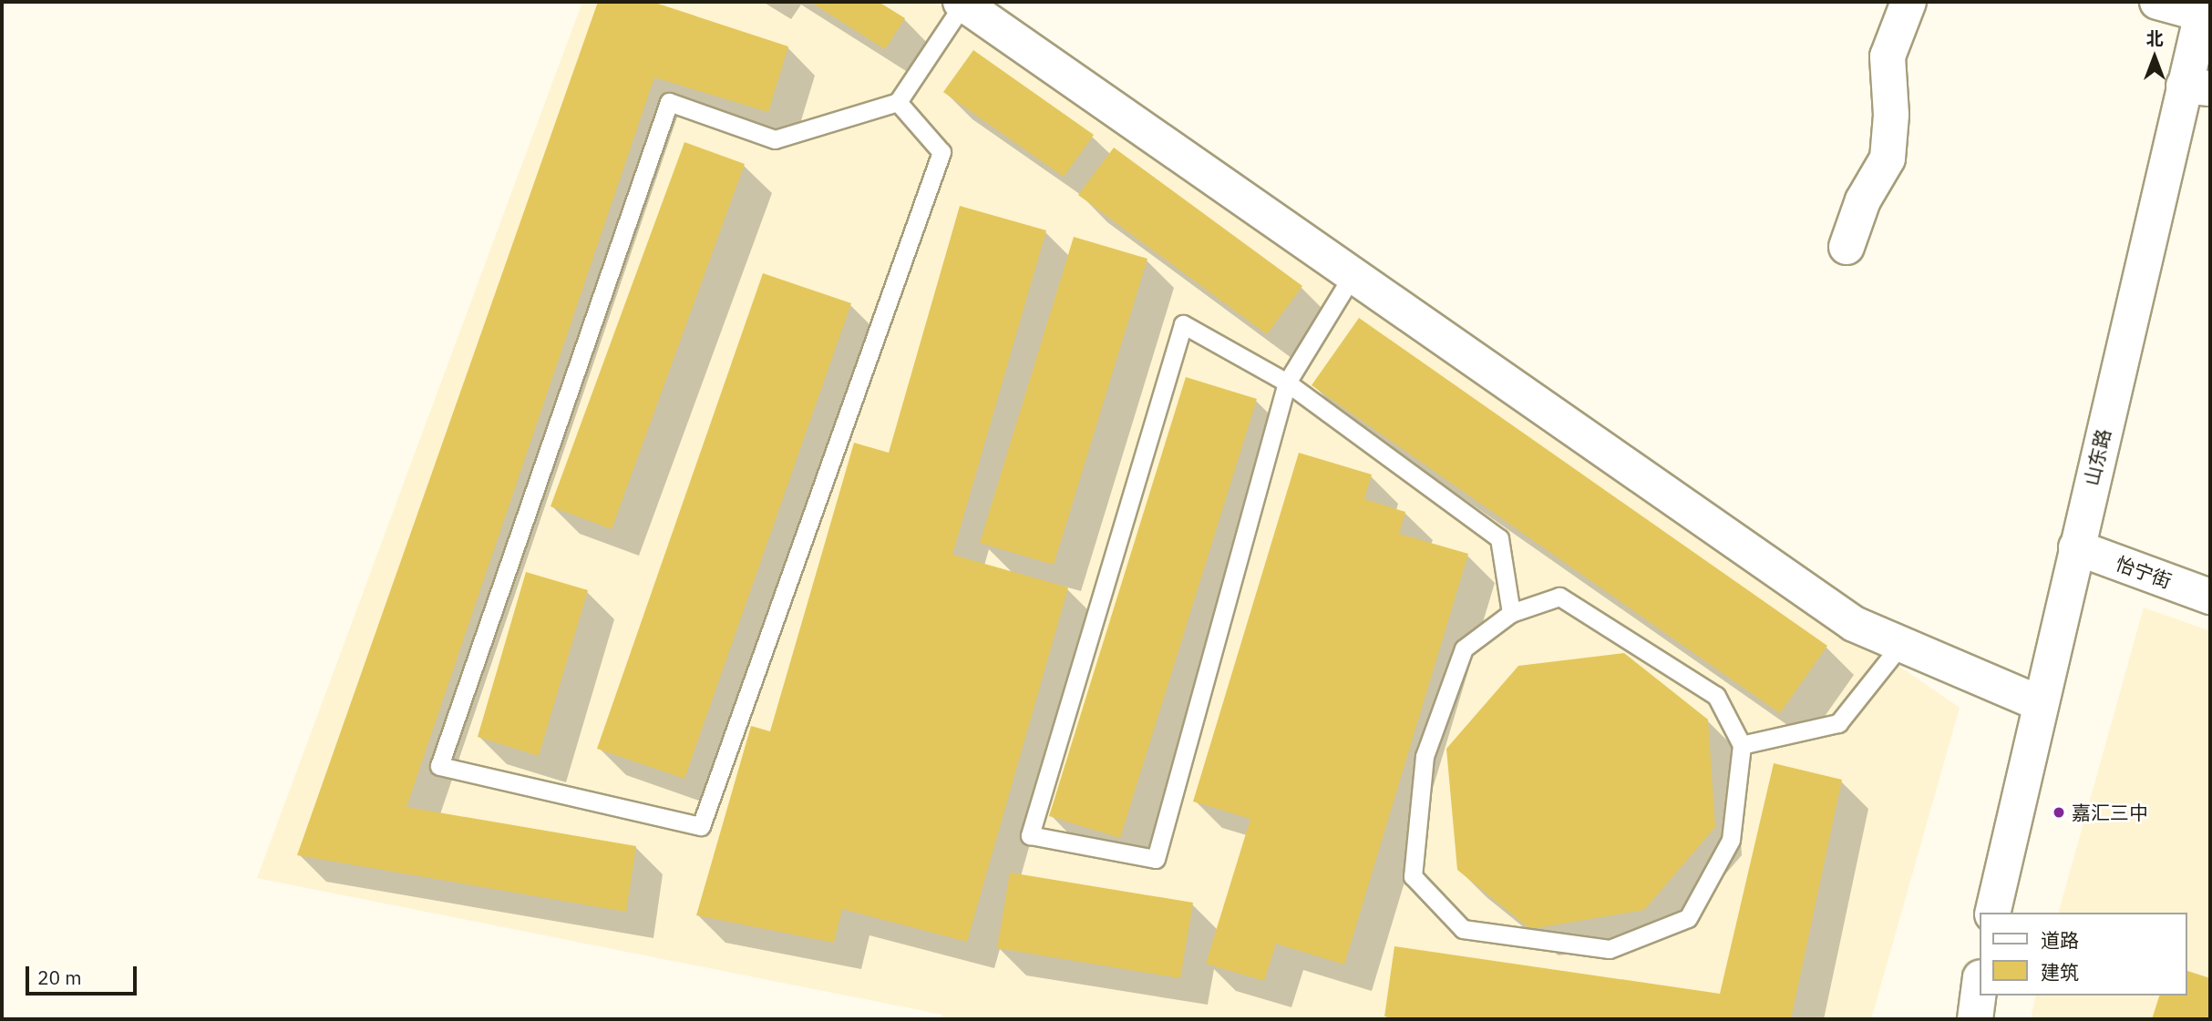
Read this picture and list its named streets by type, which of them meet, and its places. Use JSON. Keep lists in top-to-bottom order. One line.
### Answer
{"streets":{"street":["山东路","怡宁街"]},"crossings":[["山东路","怡宁街"]],"places":["嘉汇三中"],"legend":["道路","建筑"],"scale_bar":"20 m","north":"top"}
